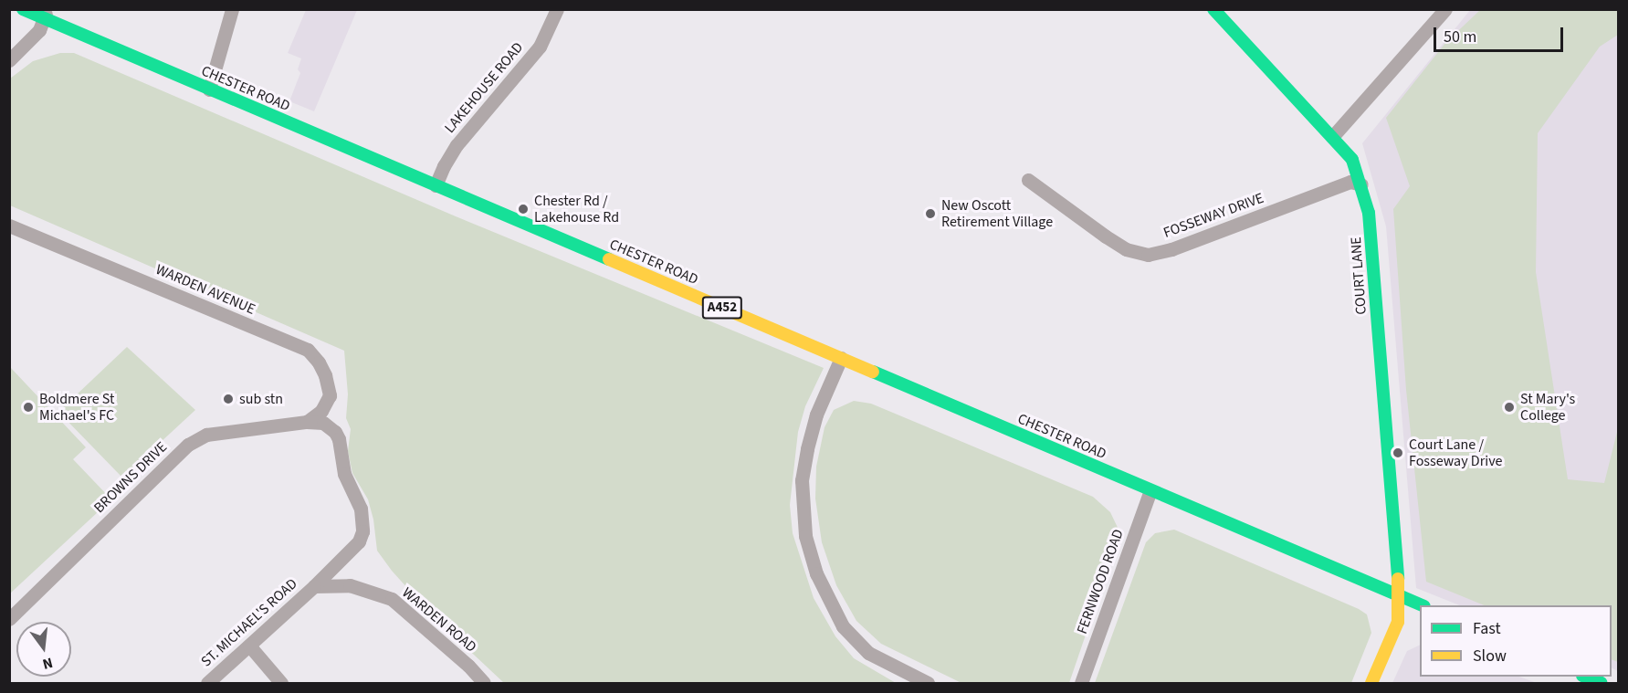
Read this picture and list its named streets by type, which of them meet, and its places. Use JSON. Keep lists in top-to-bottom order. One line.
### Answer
{"streets":{"main road":["CHESTER ROAD","COURT LANE","A452"],"street":["LAKEHOUSE ROAD","FOSSEWAY DRIVE","WARDEN AVENUE","BROWNS DRIVE","FERNWOOD ROAD","WARDEN ROAD","ST. MICHAEL'S ROAD"]},"crossings":[["LAKEHOUSE ROAD","CHESTER ROAD"],["CHESTER ROAD","COURT LANE"],["CHESTER ROAD","FERNWOOD ROAD"],["FOSSEWAY DRIVE","COURT LANE"],["WARDEN AVENUE","BROWNS DRIVE"],["WARDEN ROAD","ST. MICHAEL'S ROAD"]],"places":["Chester Rd / Lakehouse Rd","New Oscott Retirement Village","sub stn","Boldmere St Michael's FC","St Mary's College","Court Lane / Fosseway Drive"],"legend":["Fast","Slow"],"scale_bar":"50 m","north":"bottom"}
